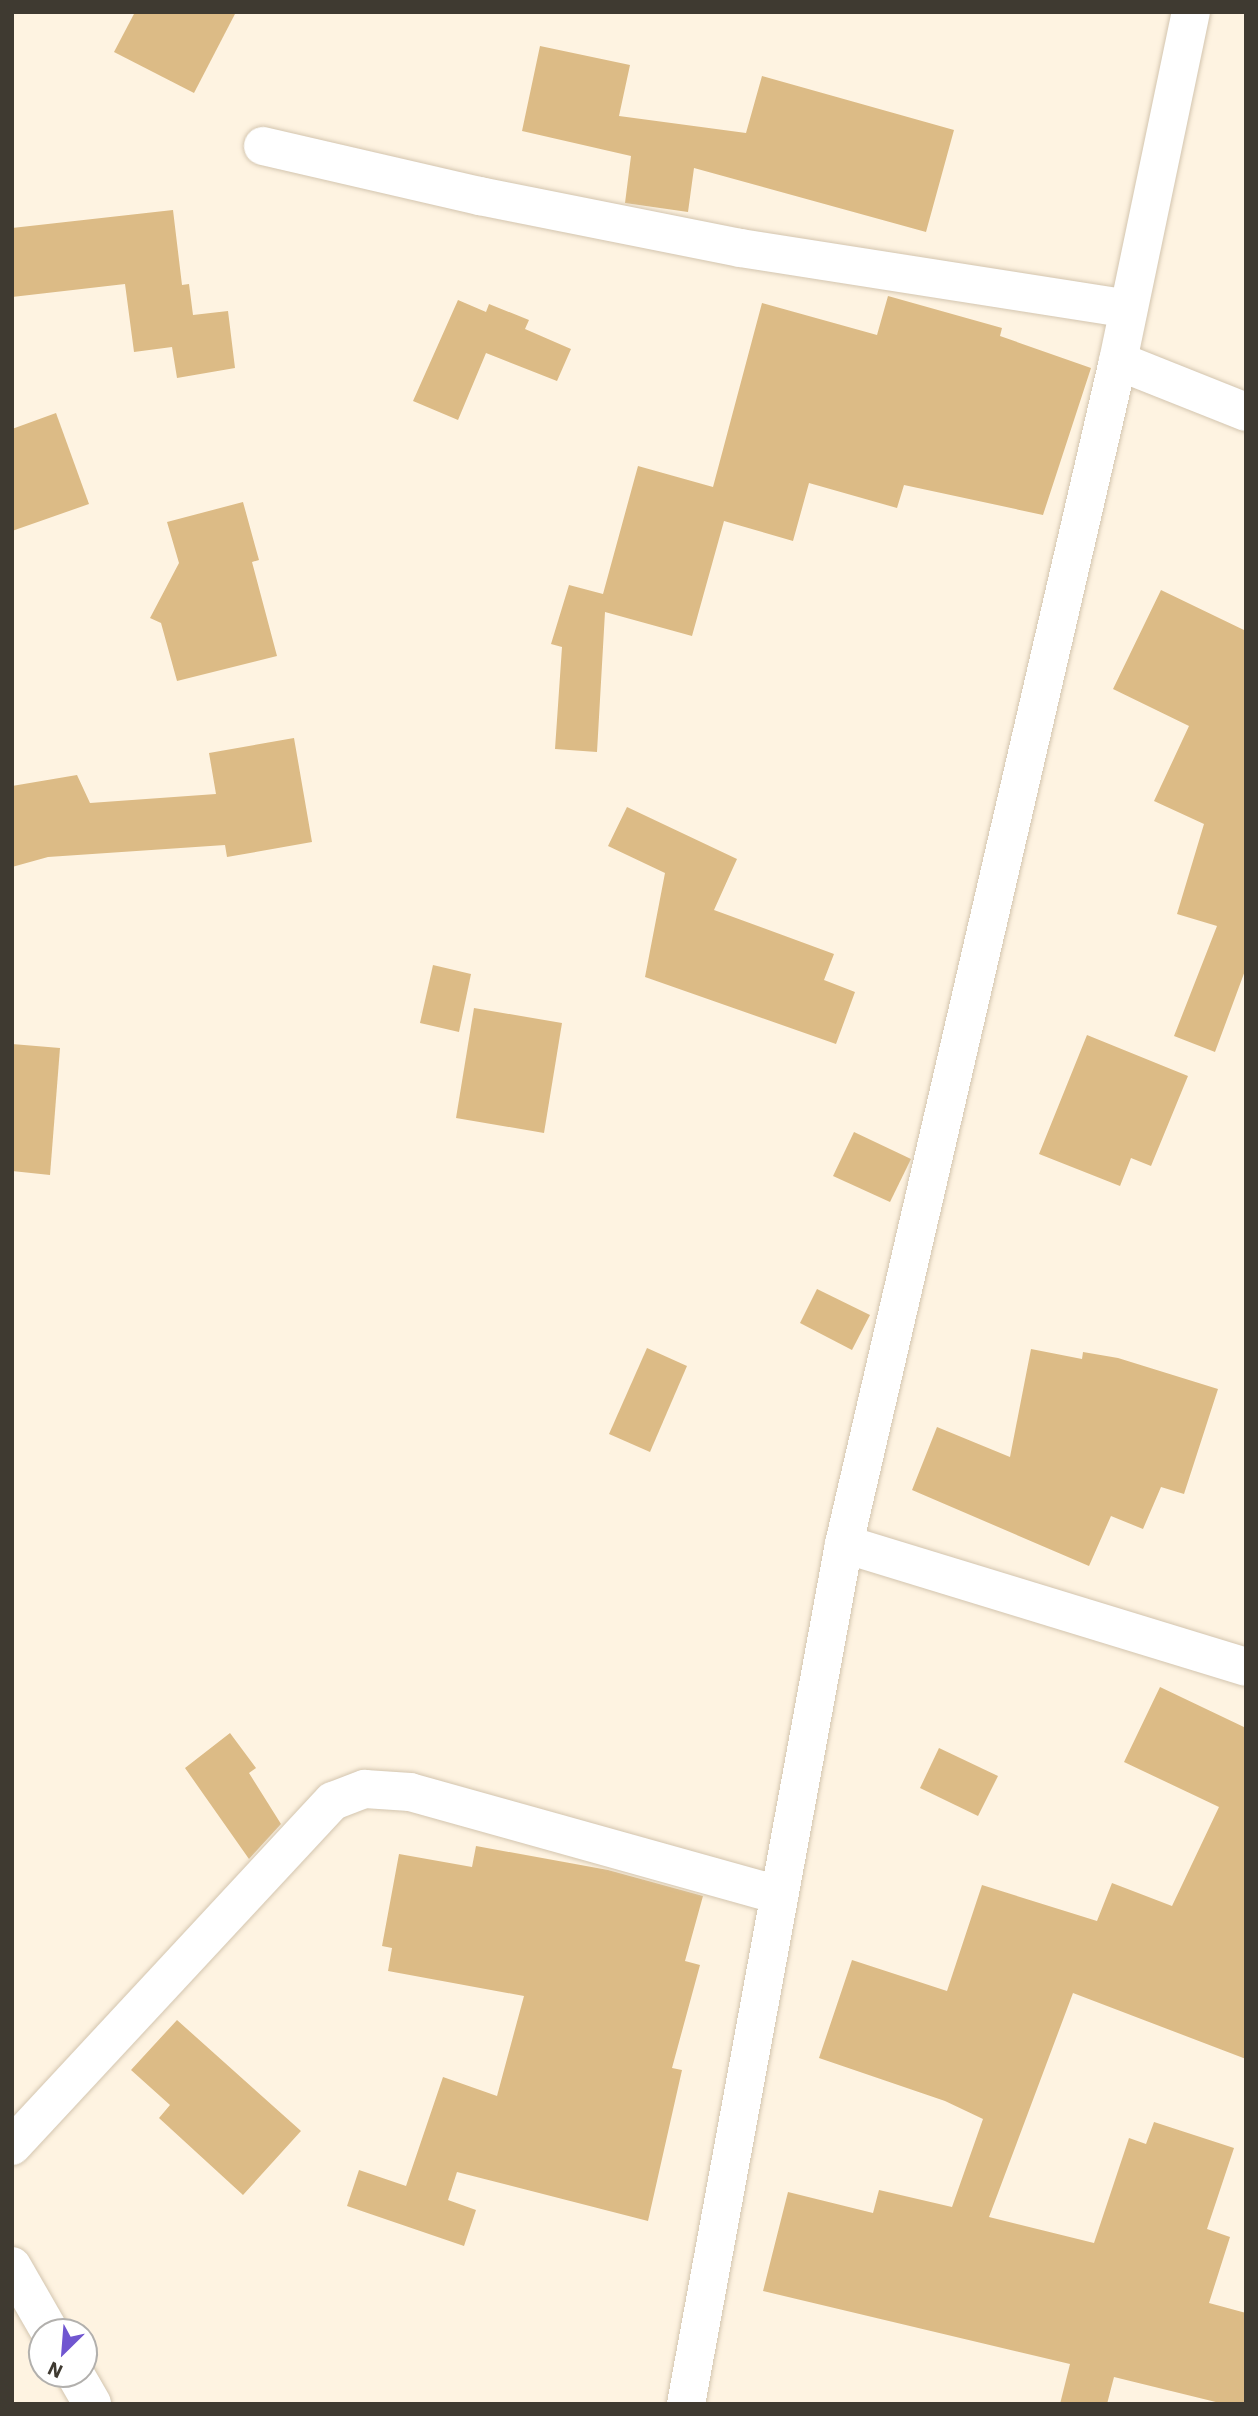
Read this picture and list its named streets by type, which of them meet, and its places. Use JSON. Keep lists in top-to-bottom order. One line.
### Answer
{"north":"bottom left"}
